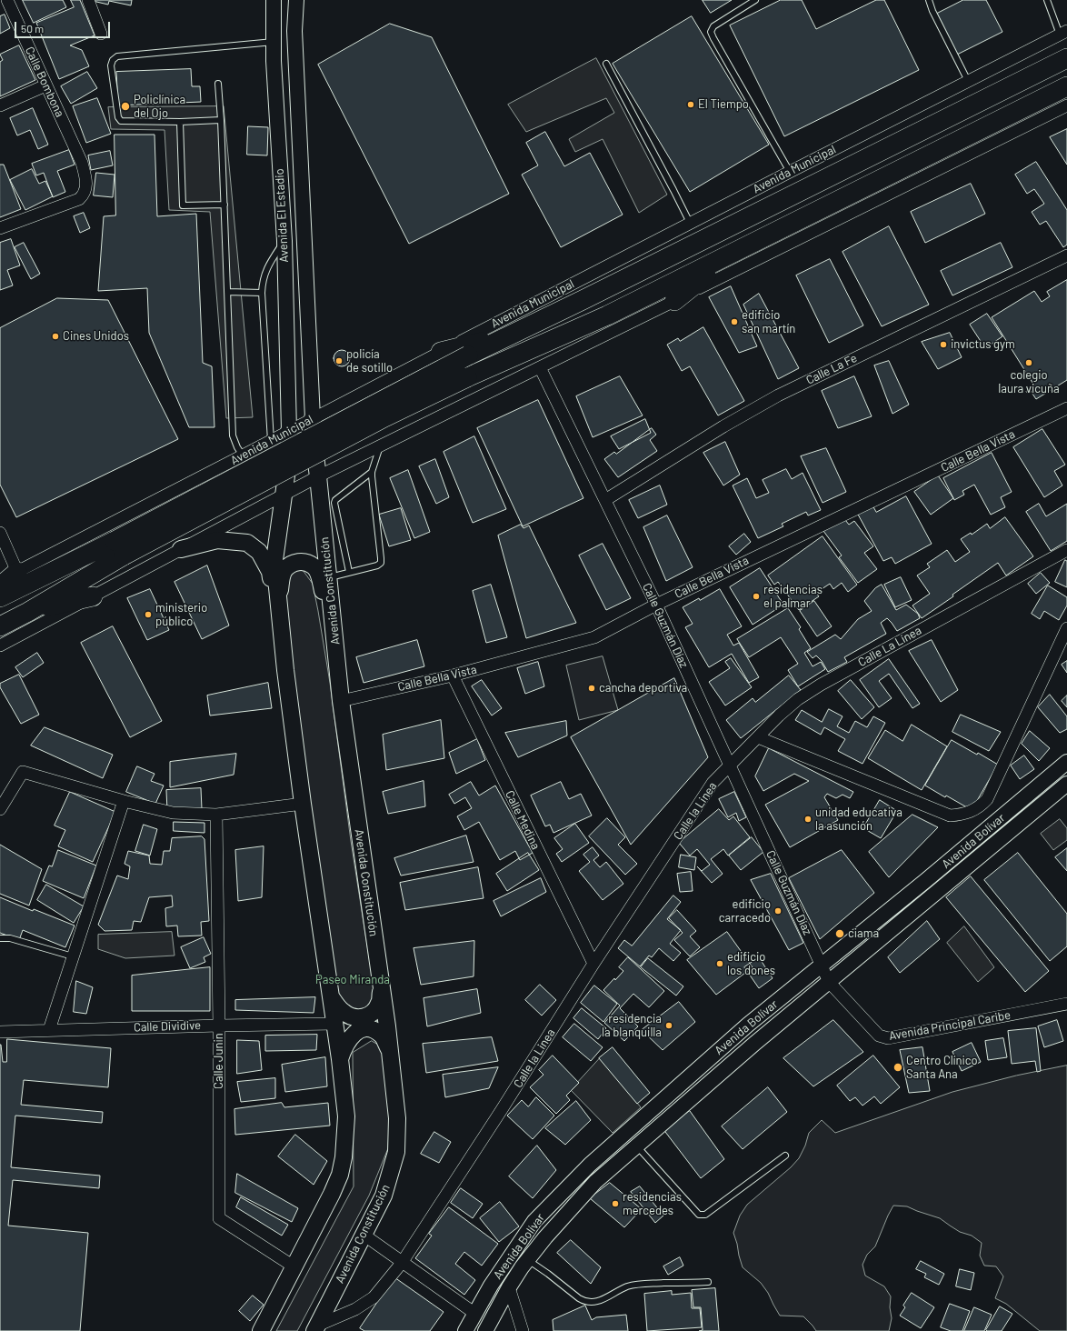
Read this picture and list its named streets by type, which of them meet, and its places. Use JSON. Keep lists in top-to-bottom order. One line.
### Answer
{"streets":{"highway":["Avenida Municipal"],"main road":["Avenida Constitución"],"street":["Calle Bombona","Avenida El Estadio","Calle La Fe","Calle Bella Vista","Calle Guzmán Díaz","Calle La Línea","Calle la Linea","Calle Medina","Avenida Bolívar","Avenida Principal Caribe","Calle Dividive","Calle Junin"]},"crossings":[["Avenida Municipal","Avenida El Estadio"],["Avenida Municipal","Avenida Constitución"],["Avenida El Estadio","Avenida Constitución"],["Calle La Fe","Calle Guzmán Díaz"],["Calle Bella Vista","Avenida Constitución"],["Calle Bella Vista","Calle Guzmán Díaz"],["Calle Bella Vista","Calle Medina"],["Avenida Constitución","Calle la Linea"],["Calle Guzmán Díaz","Calle La Línea"],["Calle Guzmán Díaz","Calle la Linea"],["Calle Guzmán Díaz","Avenida Bolívar"],["Calle Guzmán Díaz","Avenida Principal Caribe"],["Calle La Línea","Calle la Linea"],["Calle la Linea","Calle Medina"],["Avenida Bolívar","Avenida Principal Caribe"],["Calle Dividive","Calle Junin"]],"parks":["Paseo Miranda"],"places":["El Tiempo","Policlínica del Ojo","edificio san martín","Cines Unidos","invictus gym","policía de sotillo","colegio laura vicuña","residencias el palmar","ministerio público","cancha deportiva","unidad educativa la asunción","edificio carracedo","ciama","edificio los dones","residencia la blanquilla","Centro Clínico Santa Ana","residencias mercedes"],"scale_bar":"50 m"}
